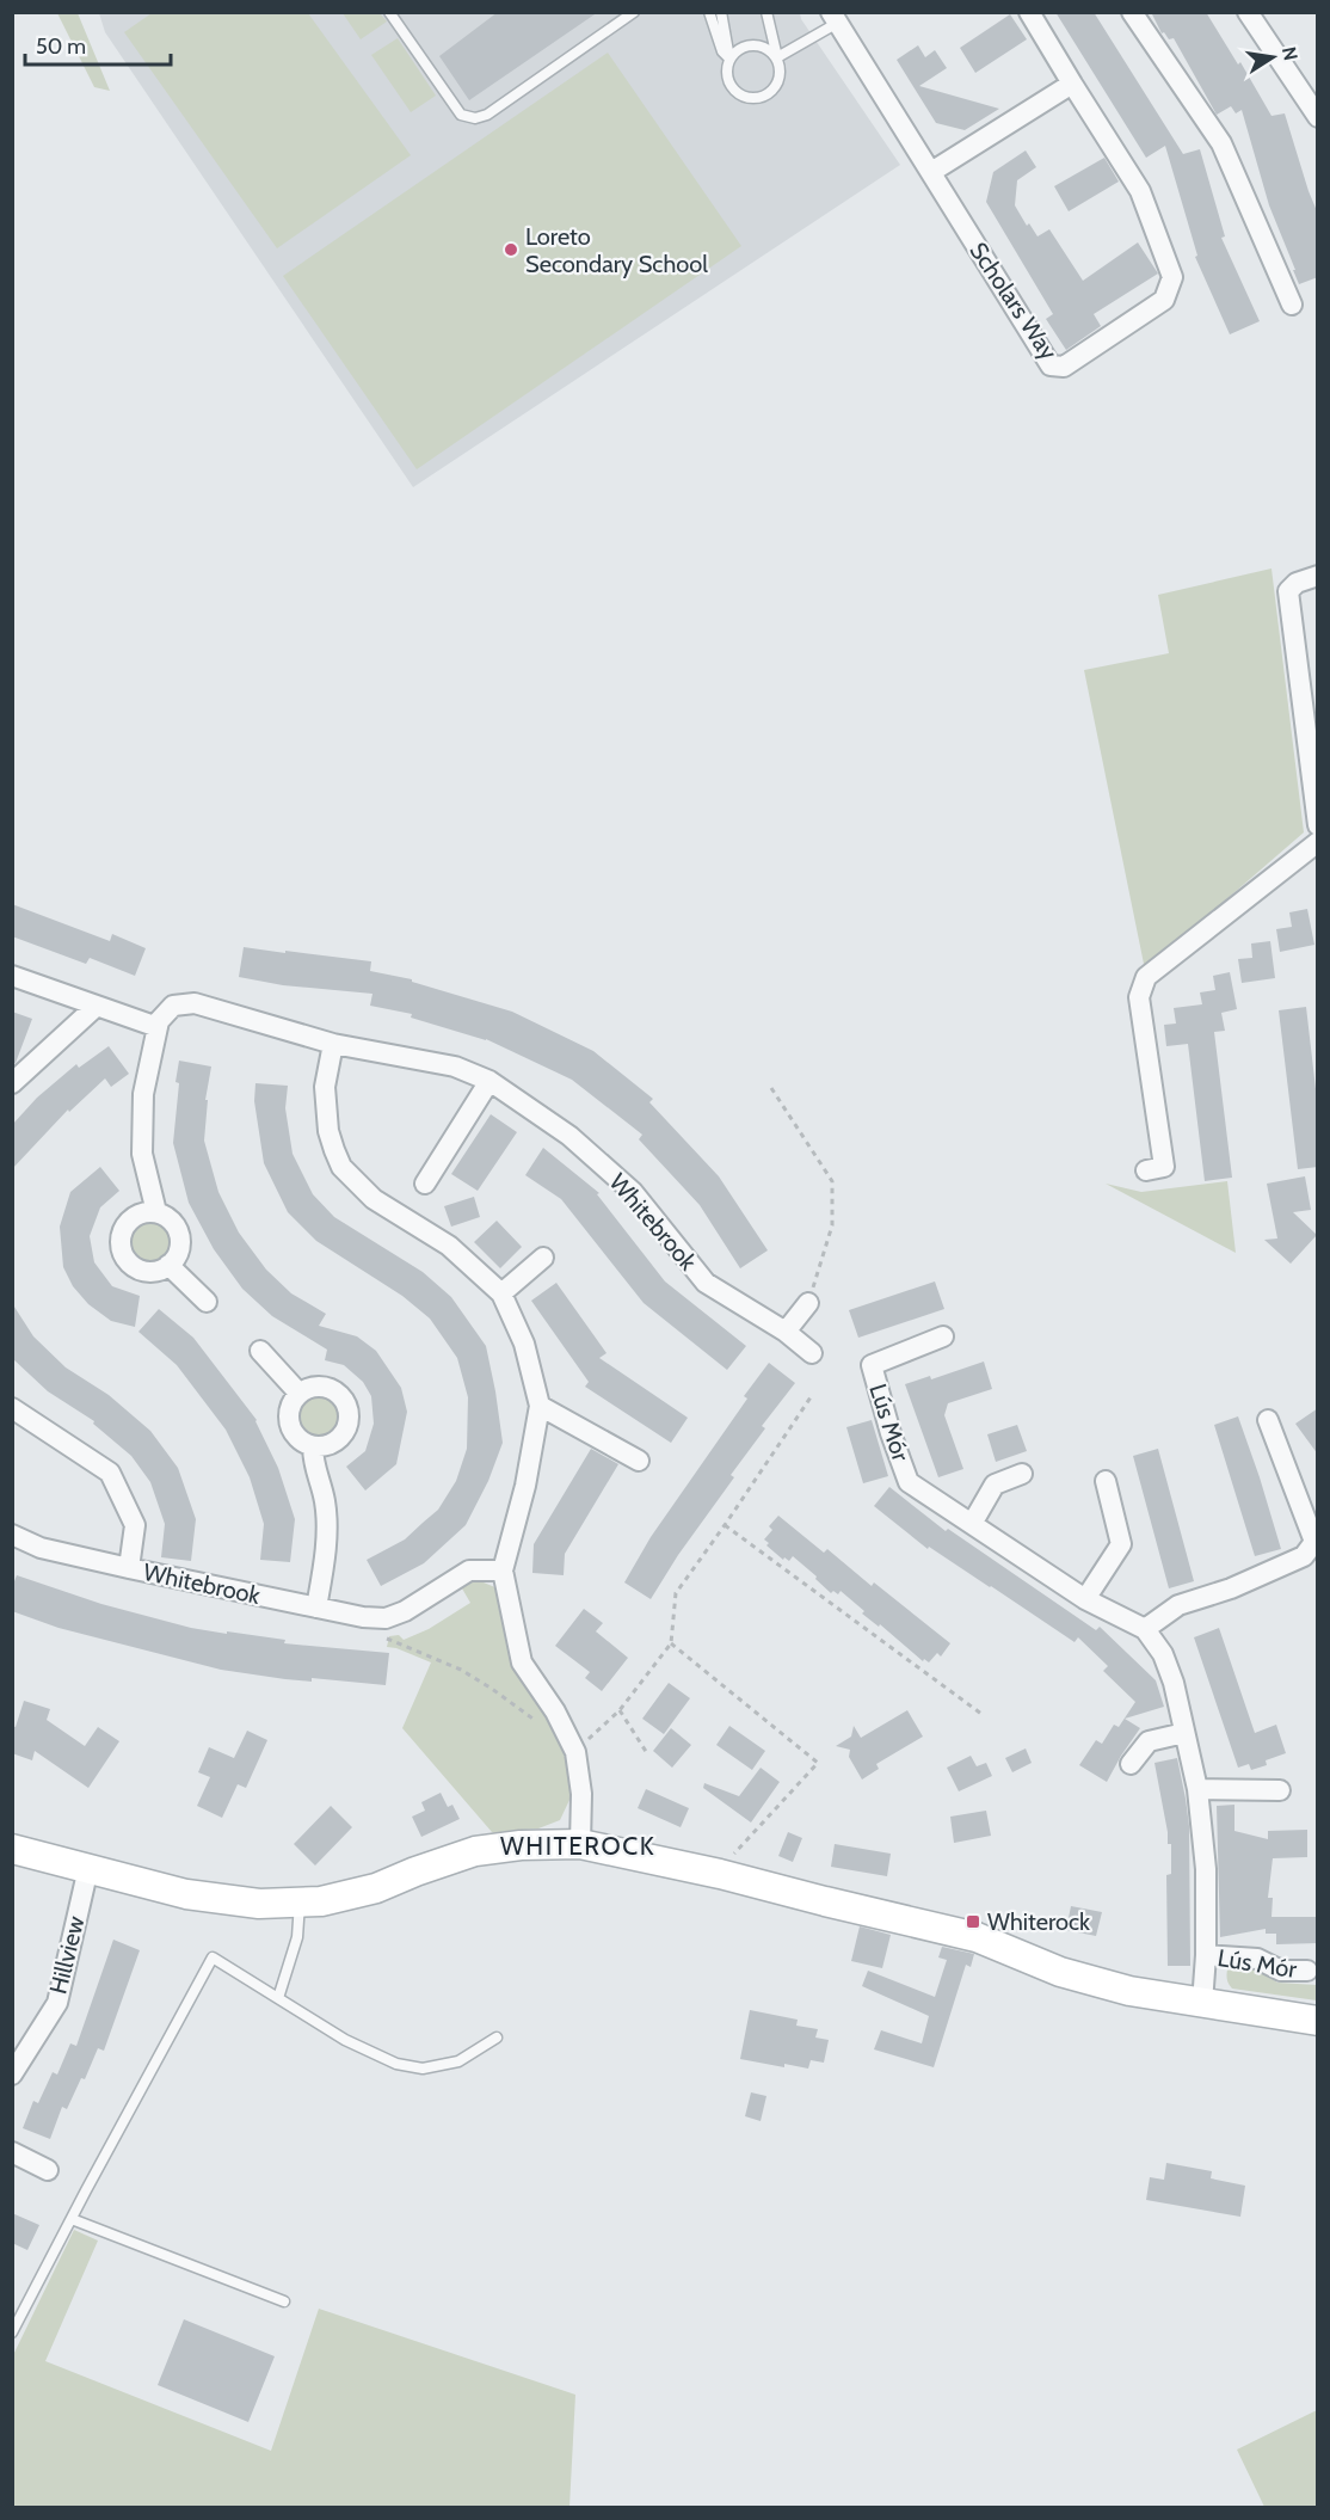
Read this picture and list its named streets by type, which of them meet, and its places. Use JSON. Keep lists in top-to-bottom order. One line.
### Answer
{"streets":{"street":["Scholars Way","Whitebrook","Lús Mór","Hillview"]},"districts":["WHITEROCK"],"places":{"other":["Loreto Secondary School"],"transit":["Whiterock"]},"scale_bar":"50 m","north":"right"}
